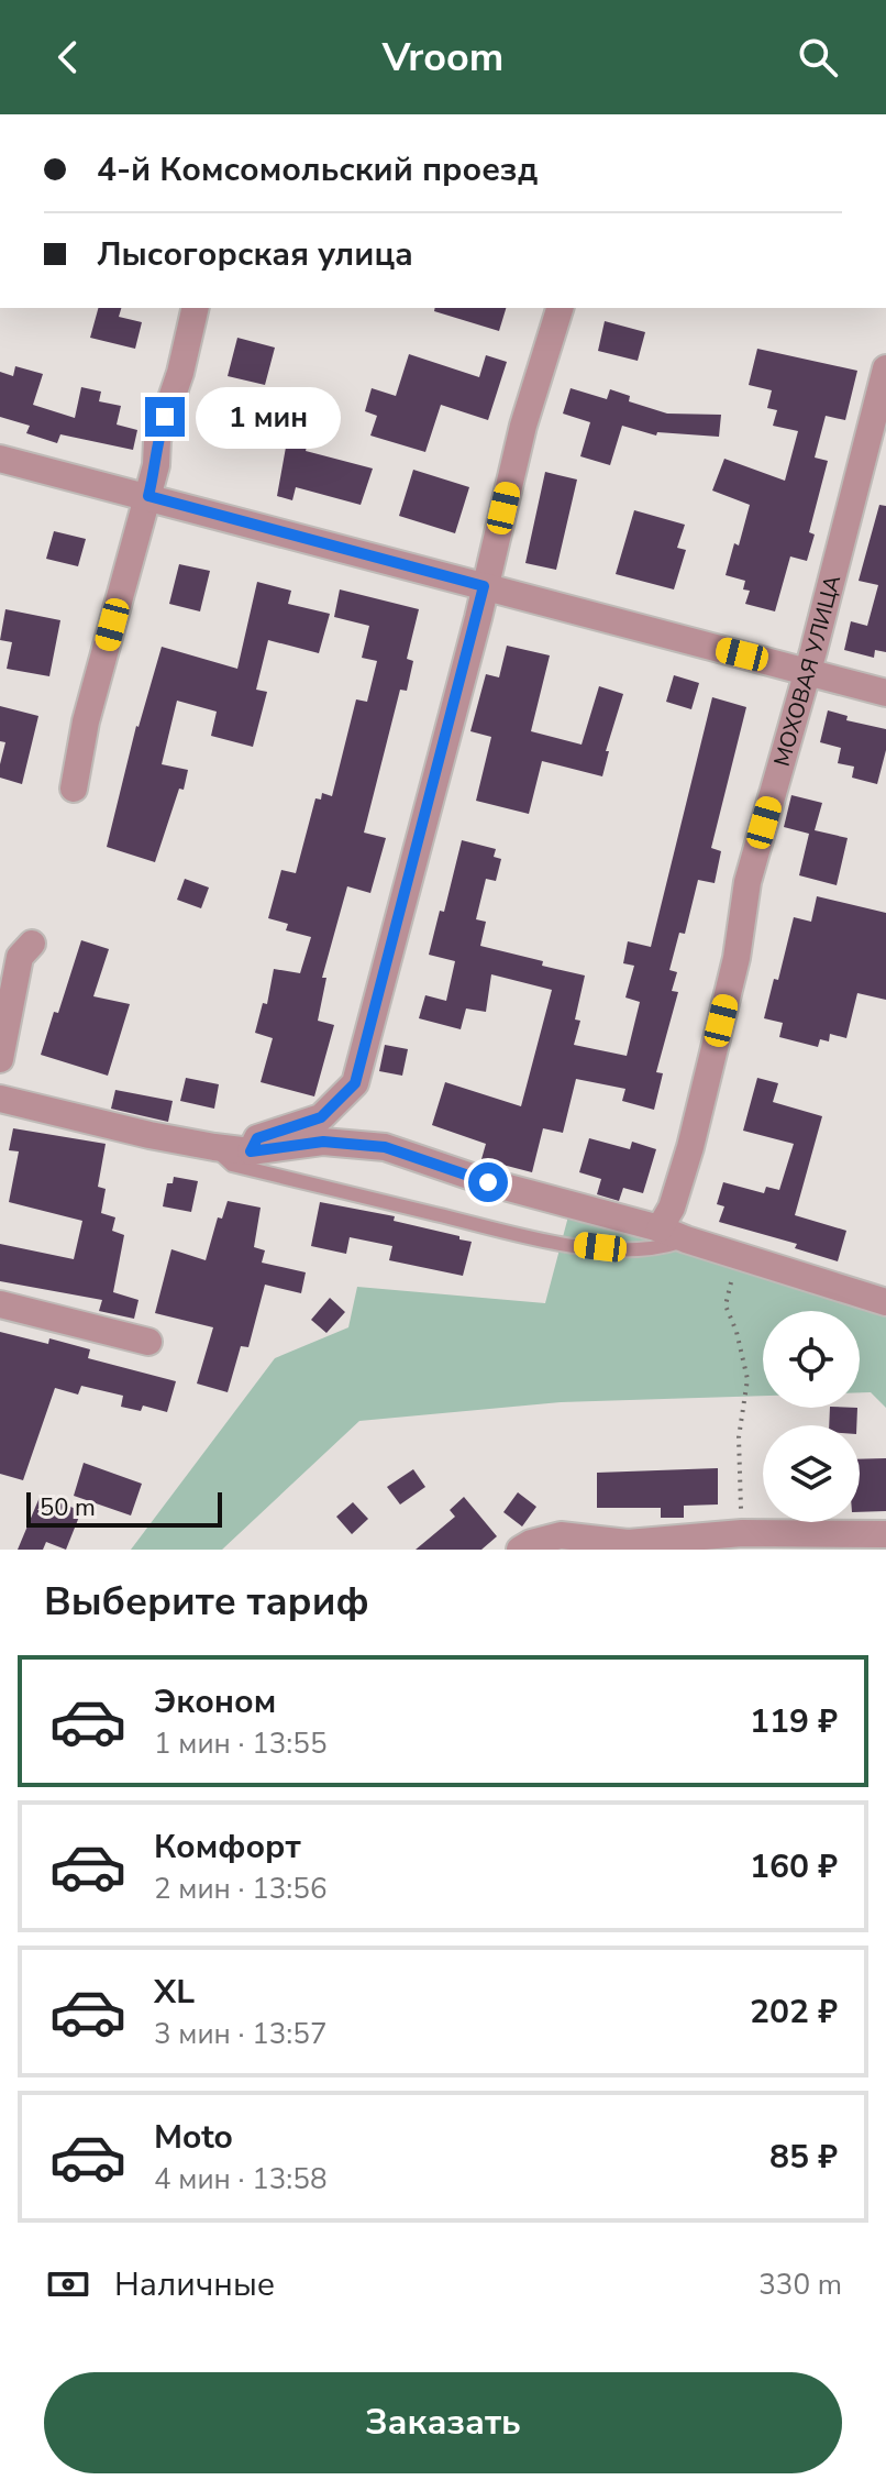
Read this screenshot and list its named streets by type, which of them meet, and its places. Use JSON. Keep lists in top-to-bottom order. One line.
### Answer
{"streets":{"street":["МОХОВАЯ УЛИЦА"]},"scale_bar":"50 m","page":{"header":"Vroom","banner":["4-й Комсомольский проезд","Лысогорская улица"],"bubble":"1 мин","scale":"50 m","heading":"Выберите тариф","list":[{"name":"Эконом","note":"1 мин · 13:55","value":"119 ₽"},{"name":"Комфорт","note":"2 мин · 13:56","value":"160 ₽"},{"name":"XL","note":"3 мин · 13:57","value":"202 ₽"},{"name":"Moto","note":"4 мин · 13:58","value":"85 ₽"}],"pay":["Наличные","330 m"],"buttons":"Заказать"}}
